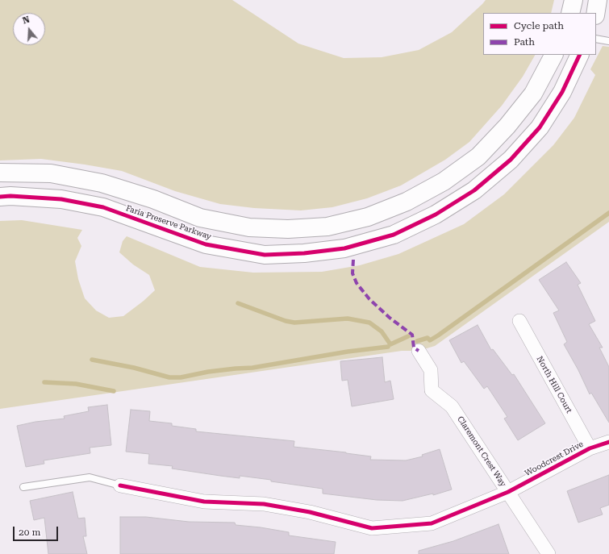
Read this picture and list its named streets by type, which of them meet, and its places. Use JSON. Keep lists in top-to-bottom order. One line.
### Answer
{"streets":{"street":["Faria Preserve Parkway","North Hill Court","Claremont Crest Way","Woodcrest Drive"]},"crossings":[["North Hill Court","Woodcrest Drive"],["Claremont Crest Way","Woodcrest Drive"]],"legend":["Cycle path","Path"],"scale_bar":"20 m","north":"top"}
